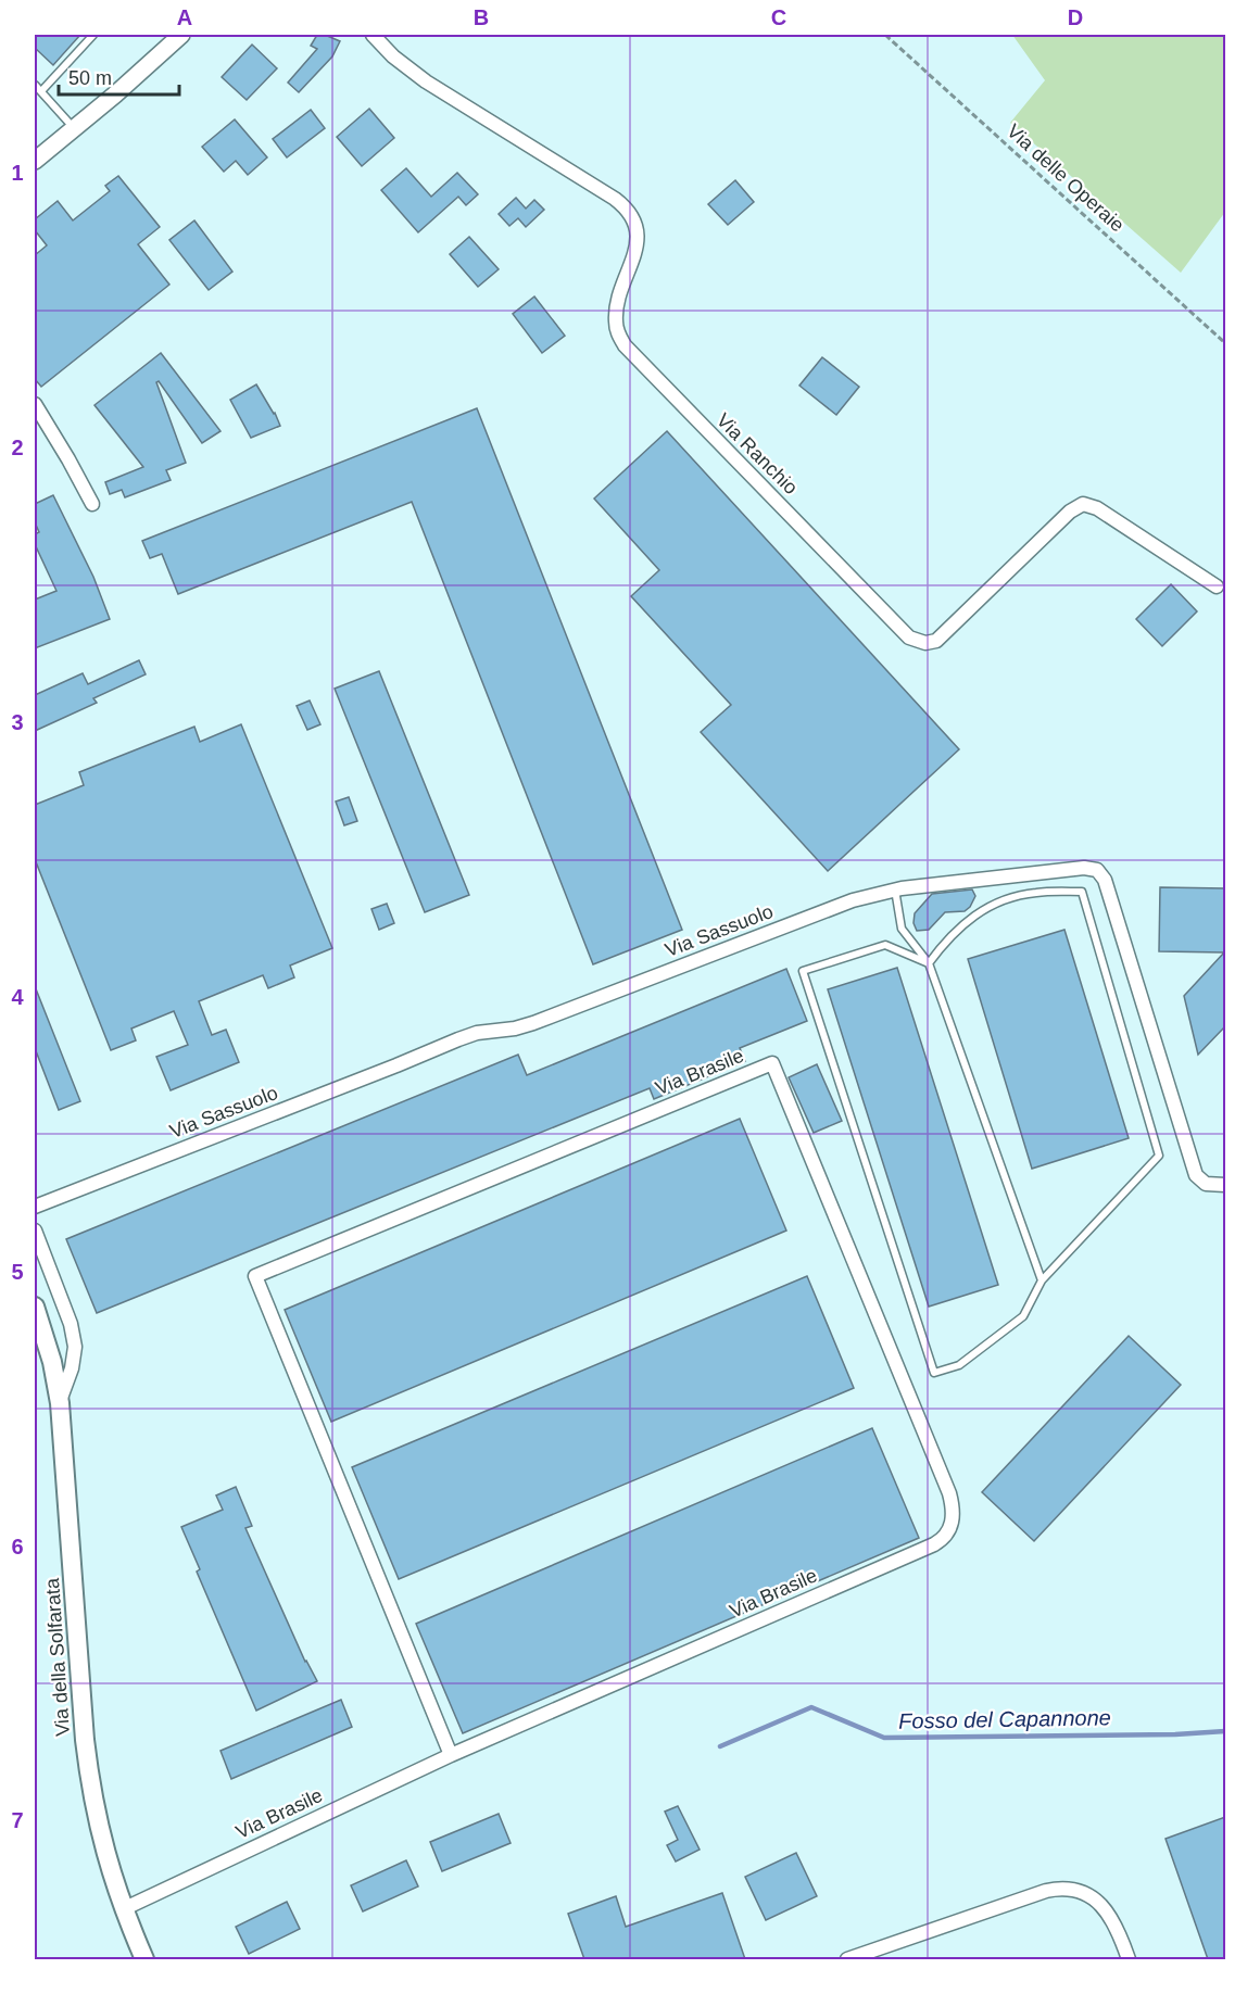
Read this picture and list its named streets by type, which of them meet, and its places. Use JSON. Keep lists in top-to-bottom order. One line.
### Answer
{"streets":{"main road":["Via della Solfarata"],"street":["Via Ranchio","Via Sassuolo","Via Brasile"],"path":["Via delle Operaie"]},"crossings":[["Via Brasile","Via della Solfarata"]],"water":["Fosso del Capannone"],"scale_bar":"50 m","grid":{"columns":["A","B","C","D"],"rows":["1","2","3","4","5","6","7"]}}
